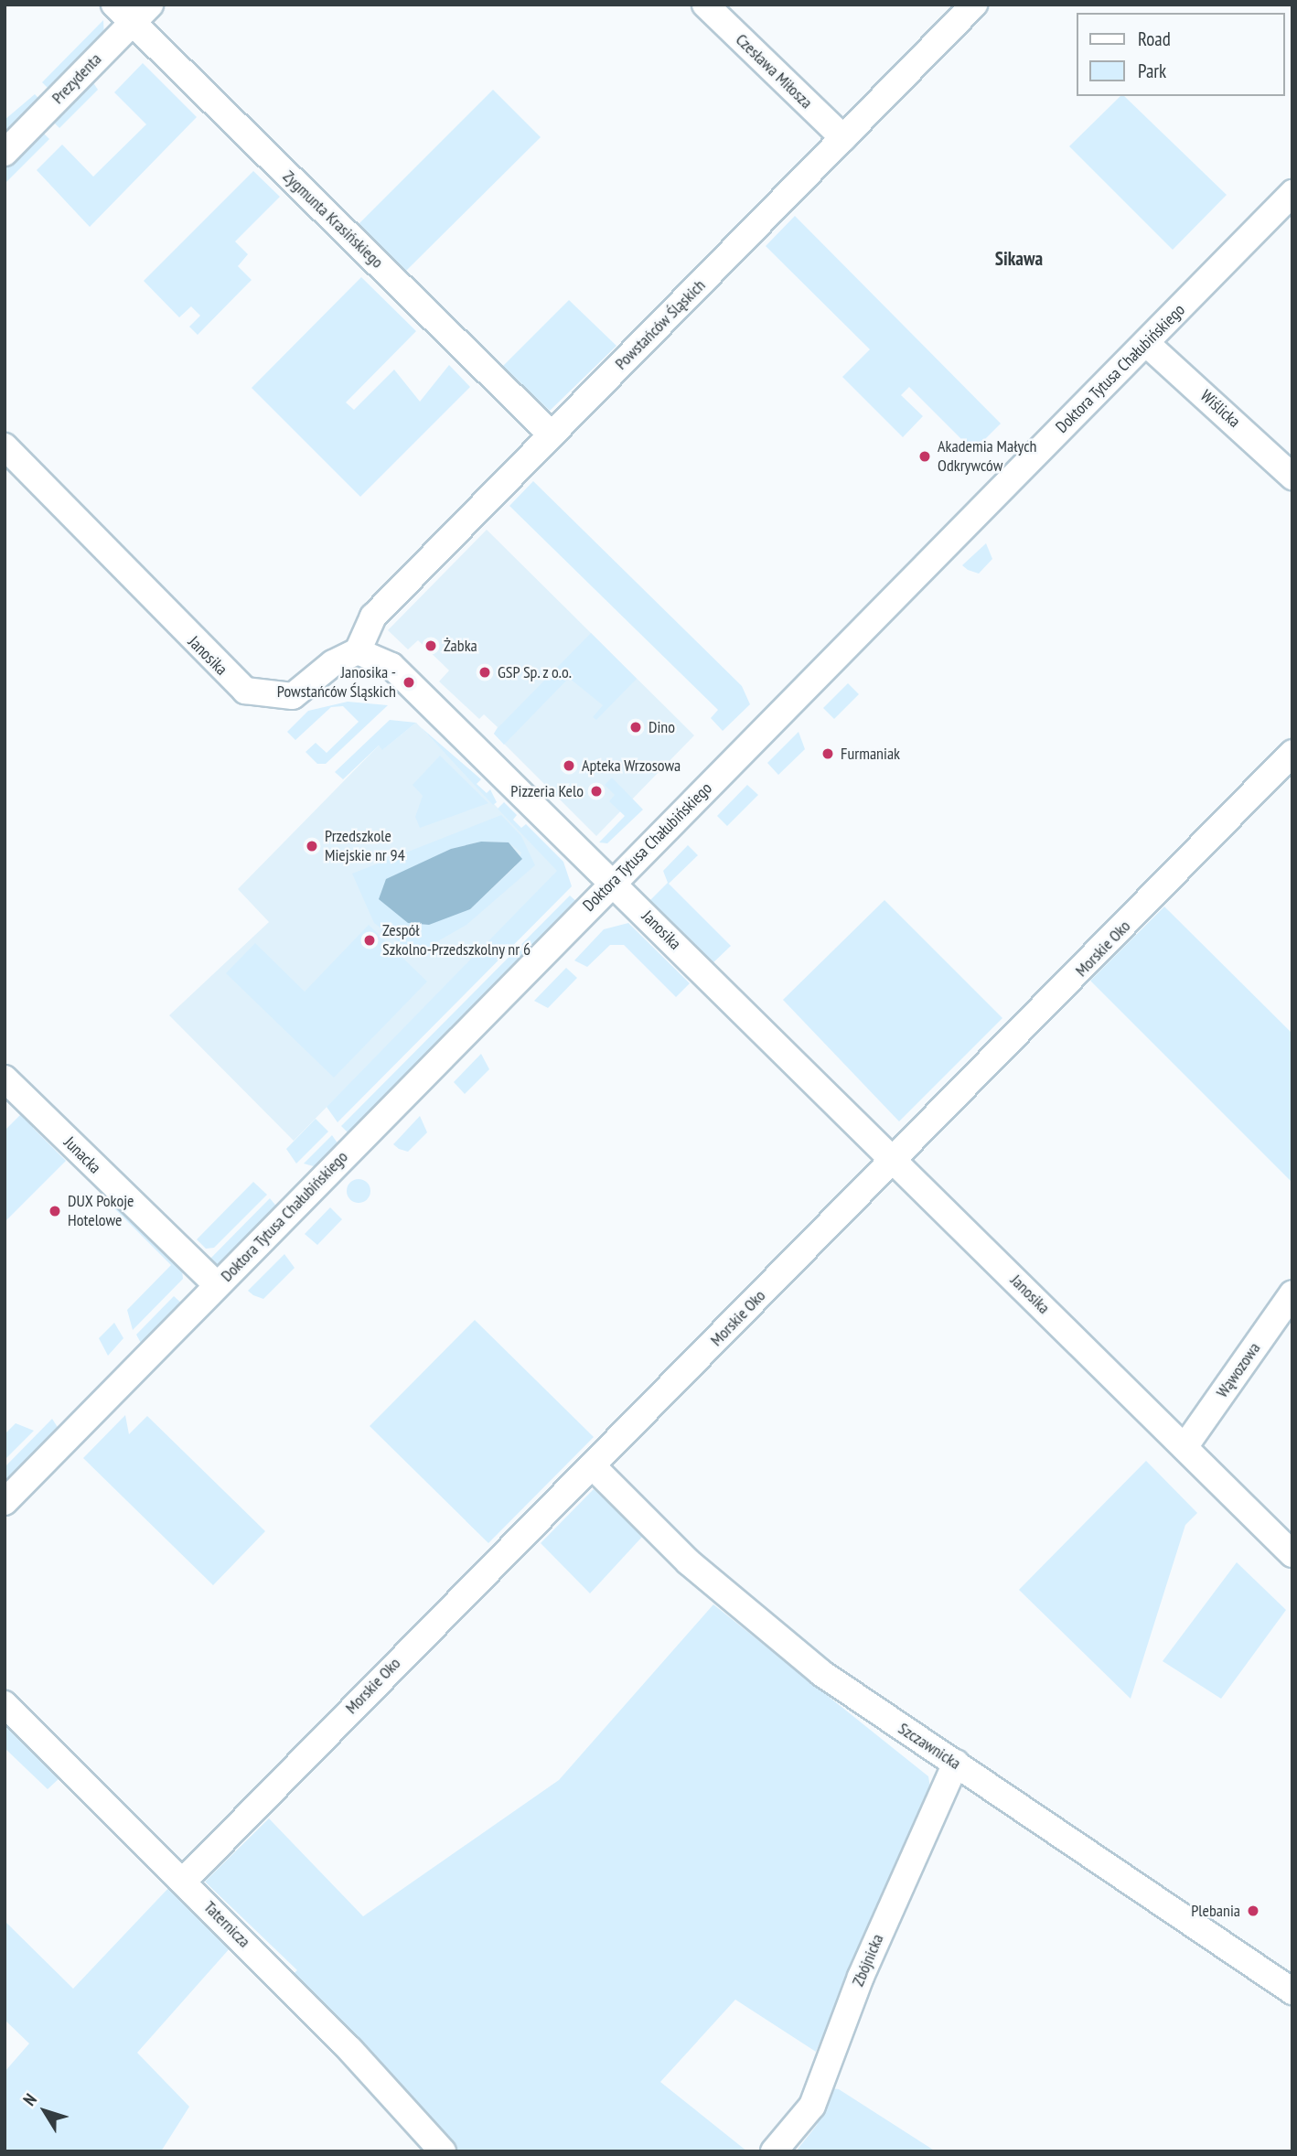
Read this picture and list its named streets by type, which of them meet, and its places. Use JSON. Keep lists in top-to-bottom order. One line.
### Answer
{"streets":{"street":["Czesława Miłosza","Prezydenta","Zygmunta Krasińskiego","Powstańców Śląskich","Doktora Tytusa Chałubińskiego","Wiślicka","Janosika","Morskie Oko","Junacka","Wąwozowa","Szczawnicka","Taternicza","Zbójnicka"]},"crossings":[["Czesława Miłosza","Powstańców Śląskich"],["Prezydenta","Zygmunta Krasińskiego"],["Zygmunta Krasińskiego","Powstańców Śląskich"],["Powstańców Śląskich","Janosika"],["Doktora Tytusa Chałubińskiego","Wiślicka"],["Doktora Tytusa Chałubińskiego","Janosika"],["Doktora Tytusa Chałubińskiego","Junacka"],["Janosika","Morskie Oko"],["Janosika","Wąwozowa"],["Morskie Oko","Szczawnicka"],["Morskie Oko","Taternicza"],["Szczawnicka","Zbójnicka"]],"districts":["Sikawa"],"places":["Akademia Małych Odkrywców","Żabka","GSP Sp. z o.o.","Janosika - Powstańców Śląskich","Dino","Furmaniak","Apteka Wrzosowa","Pizzeria Kelo","Przedszkole Miejskie nr 94","Zespół Szkolno-Przedszkolny nr 6","DUX Pokoje Hotelowe","Plebania"],"legend":["Road","Park"],"north":"top left"}
